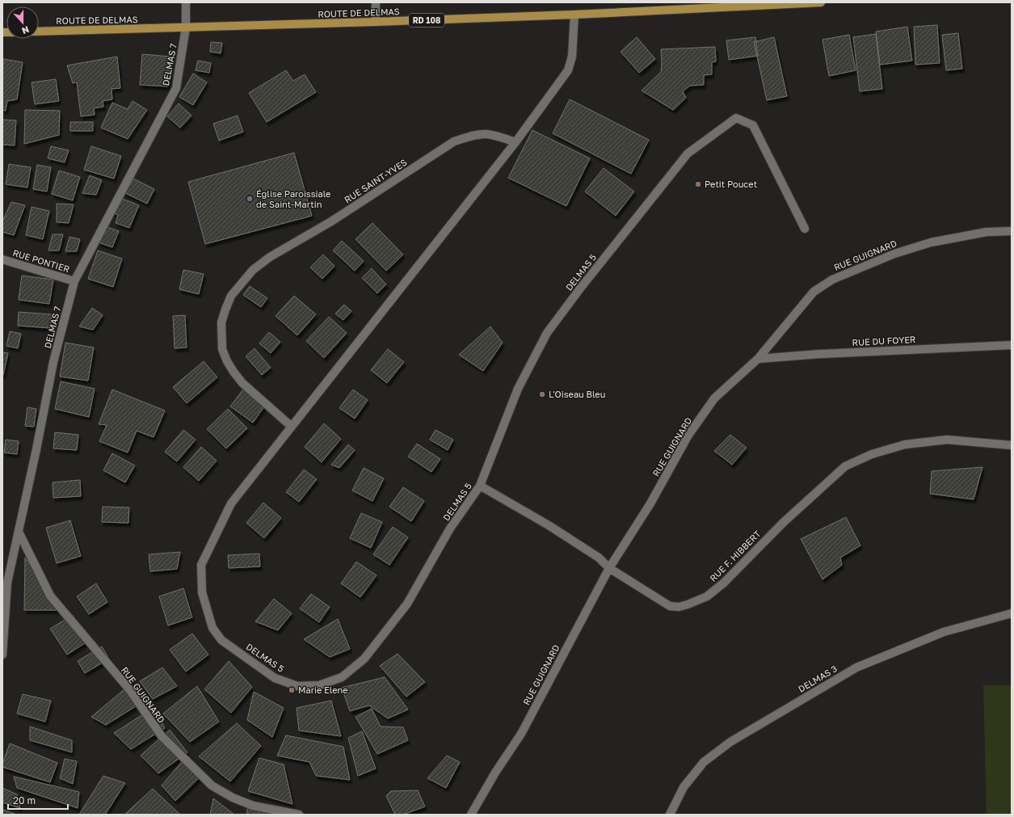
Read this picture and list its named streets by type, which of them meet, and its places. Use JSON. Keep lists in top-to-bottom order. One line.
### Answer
{"streets":{"main road":["ROUTE DE DELMAS","RD 108"],"street":["DELMAS 7","RUE SAINT-YVES","RUE GUIGNARD","RUE PONTIER","DELMAS 5","RUE DU FOYER","RUE F. HIBBERT","DELMAS 3"]},"crossings":[["ROUTE DE DELMAS","DELMAS 7"],["ROUTE DE DELMAS","DELMAS 5"],["DELMAS 7","RUE GUIGNARD"],["DELMAS 7","RUE PONTIER"],["RUE SAINT-YVES","DELMAS 5"],["RUE GUIGNARD","RUE DU FOYER"],["RUE GUIGNARD","RUE F. HIBBERT"],["DELMAS 5","RUE F. HIBBERT"]],"places":["Petit Poucet","Église Paroissiale de Saint-Martin","L'Oiseau Bleu","Marie Elene"],"scale_bar":"20 m","north":"bottom"}
